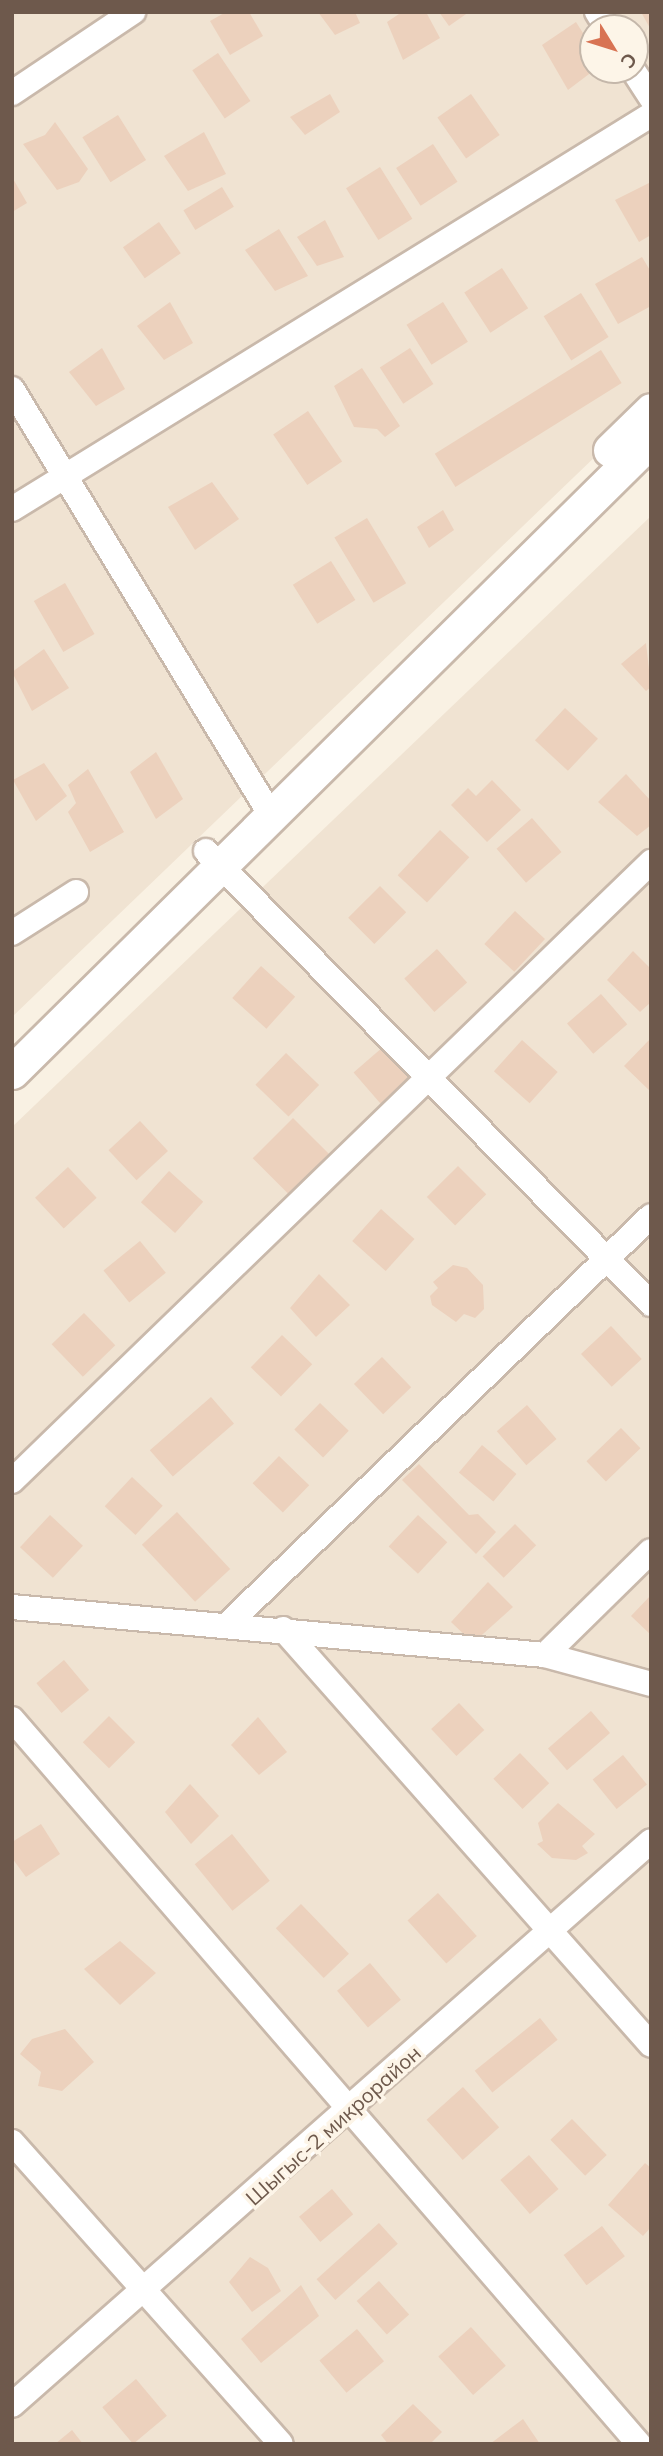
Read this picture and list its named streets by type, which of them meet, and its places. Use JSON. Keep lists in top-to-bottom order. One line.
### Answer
{"streets":{"street":["Шыгыс-2 микрорайон"]},"north":"bottom right"}
